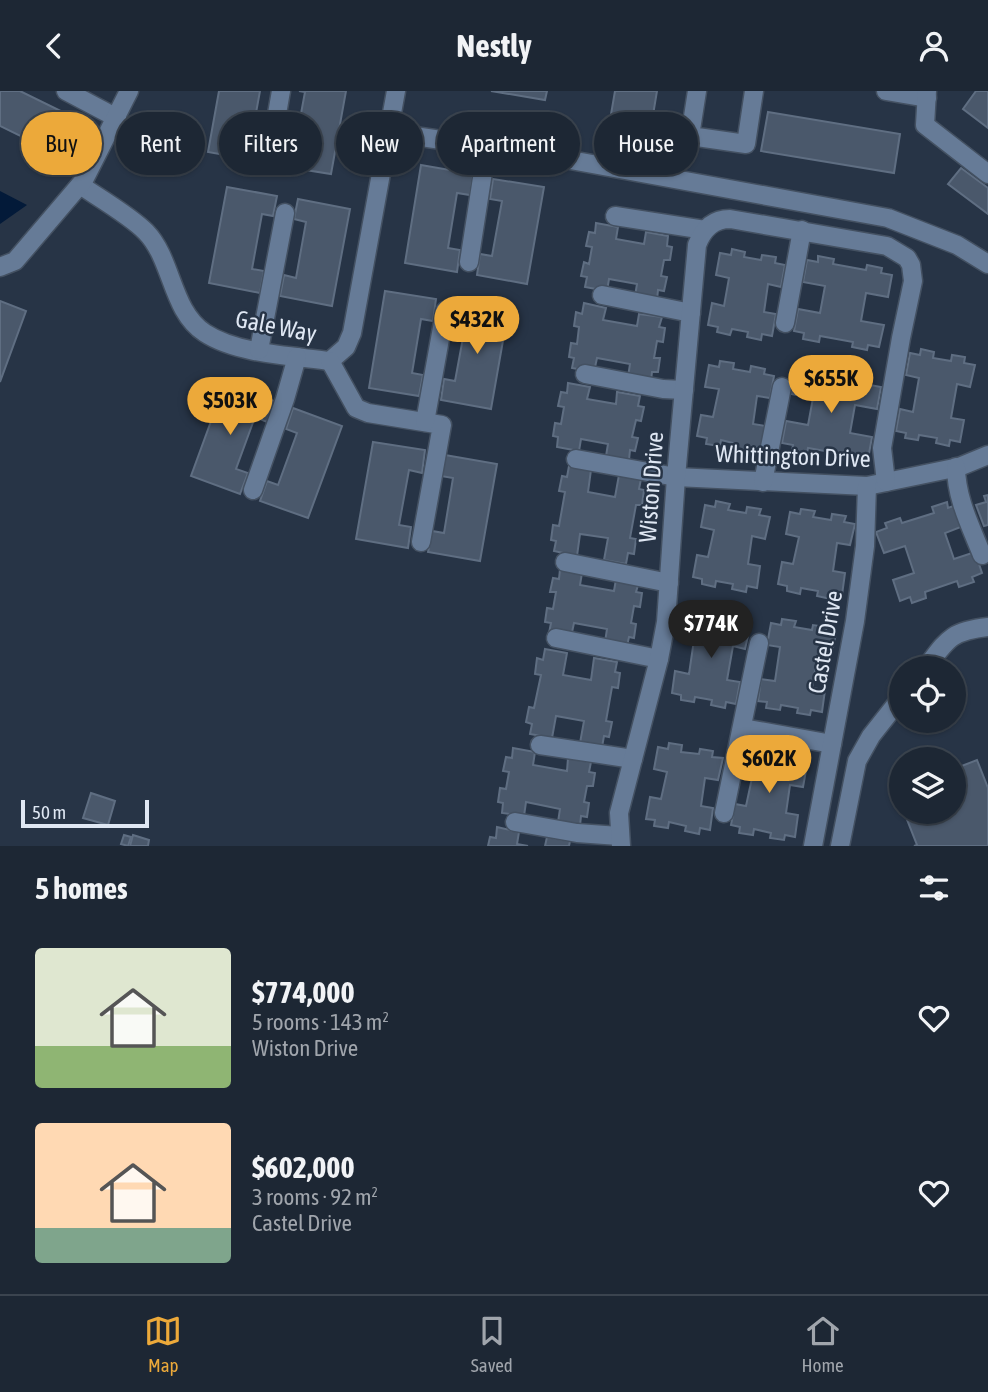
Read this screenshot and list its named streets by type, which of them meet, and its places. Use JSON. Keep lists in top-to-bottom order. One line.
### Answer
{"streets":{"street":["Gale Way","Whittington Drive","Wiston Drive","Castel Drive"]},"crossings":[["Whittington Drive","Wiston Drive"],["Whittington Drive","Castel Drive"]],"scale_bar":"50 m","page":{"header":"Nestly","chip":["Buy","Rent","Filters","New","Apartment","House"],"price":["$432K","$655K","$503K","$774K","$602K"],"scale":"50 m","heading":"5 homes","list":[{"name":"$774,000","note":"5 rooms · 143 m² · Wiston Drive"},{"name":"$602,000","note":"3 rooms · 92 m² · Castel Drive"}],"tabs":["Map","Saved","Home"]}}
